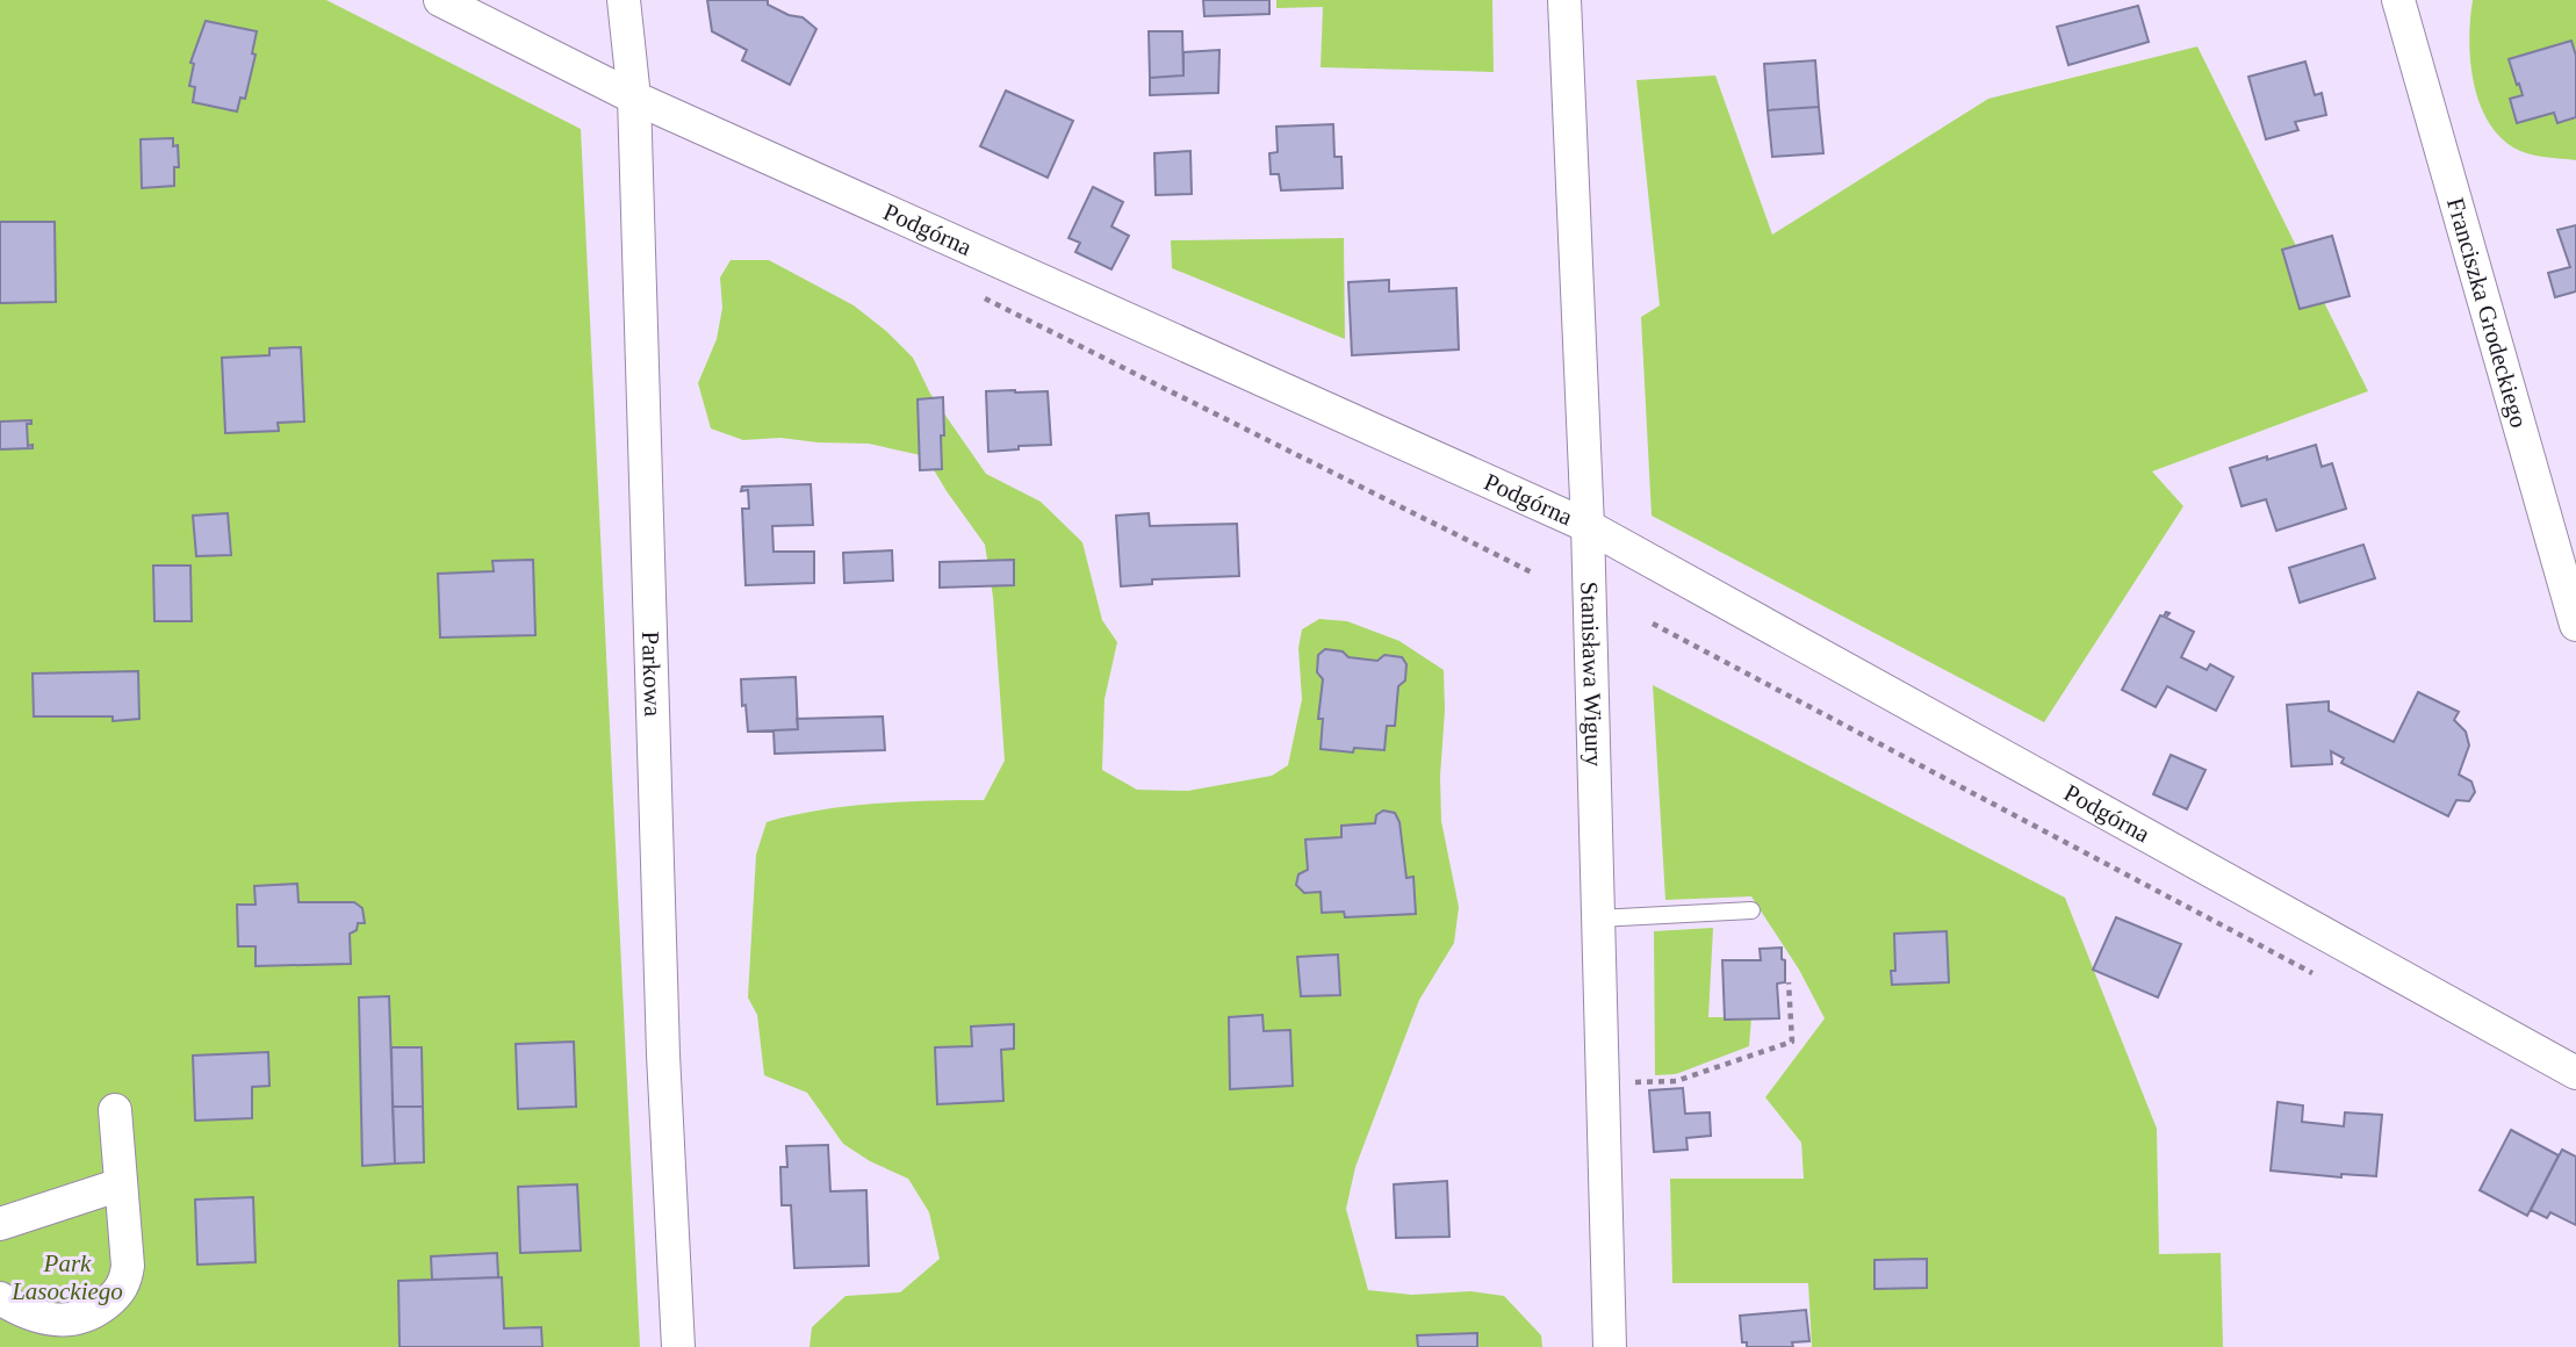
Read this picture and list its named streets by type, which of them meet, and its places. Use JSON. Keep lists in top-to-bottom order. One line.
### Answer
{"streets":{"street":["Podgórna","Franciszka Grodeckiego","Parkowa","Stanisława Wigury"]},"crossings":[["Podgórna","Parkowa"],["Podgórna","Stanisława Wigury"]],"parks":["Park Lasockiego"]}
